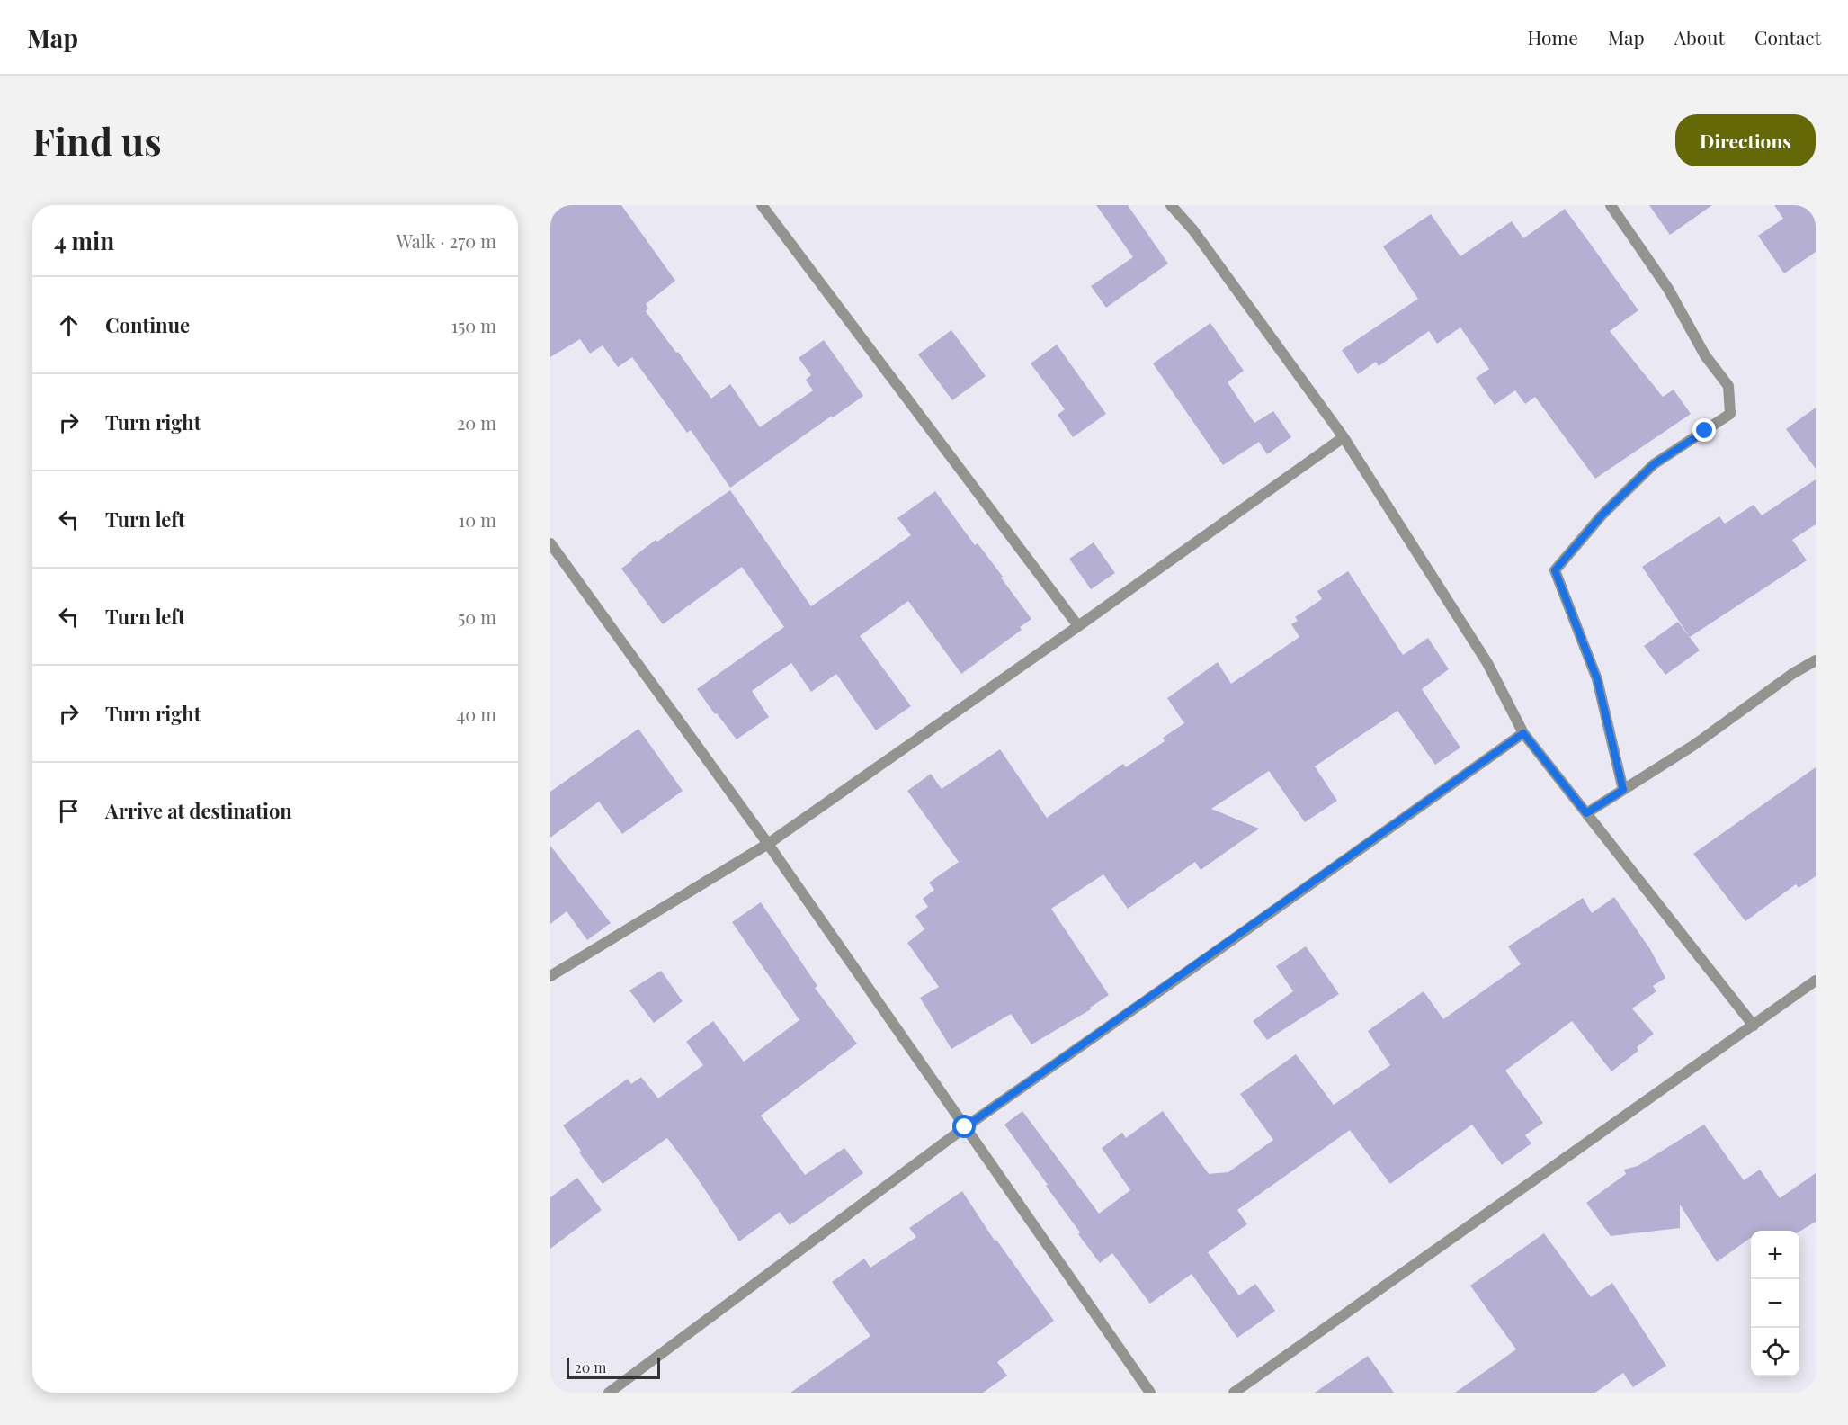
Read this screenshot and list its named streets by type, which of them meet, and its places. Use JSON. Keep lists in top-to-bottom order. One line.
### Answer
{"scale_bar":"20 m","page":{"header":"Map","nav":["Home","Map","About","Contact"],"buttons":"Directions","title":"Find us","heading":["4 min","Walk · 270 m"],"list":[["Continue","150 m"],["Turn right","20 m"],["Turn left","10 m"],["Turn left","50 m"],["Turn right","40 m"],"Arrive at destination"],"map_buttons":["+","−"],"scale":"20 m"}}
